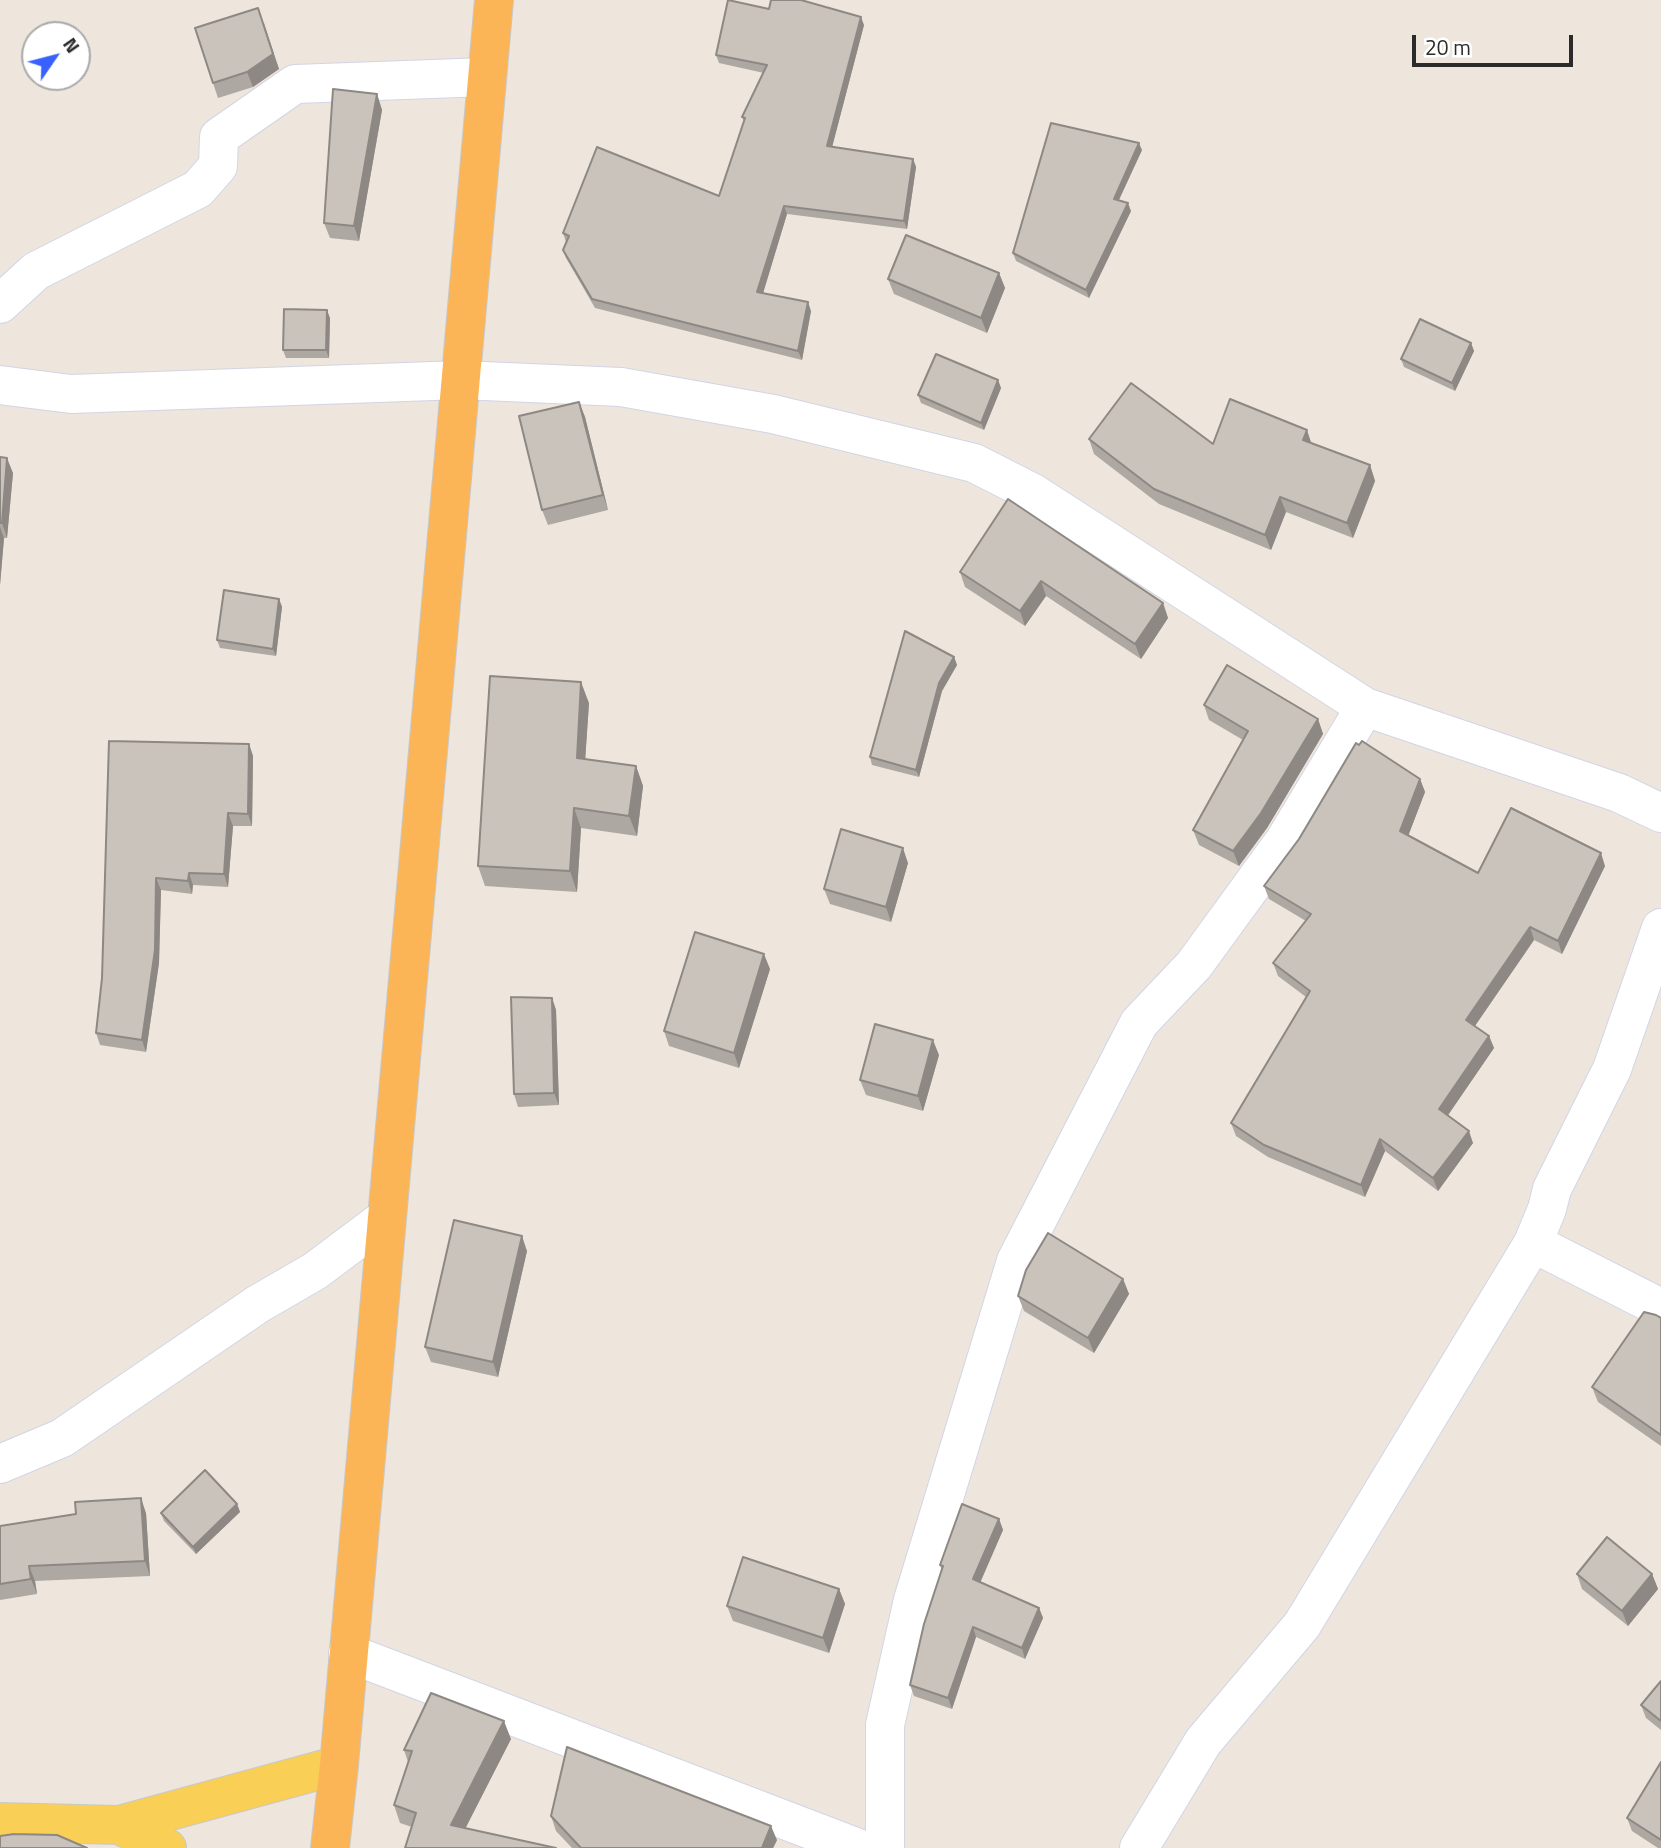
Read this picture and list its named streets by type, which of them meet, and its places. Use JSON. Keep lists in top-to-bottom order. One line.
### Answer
{"scale_bar":"20 m","north":"top right"}
